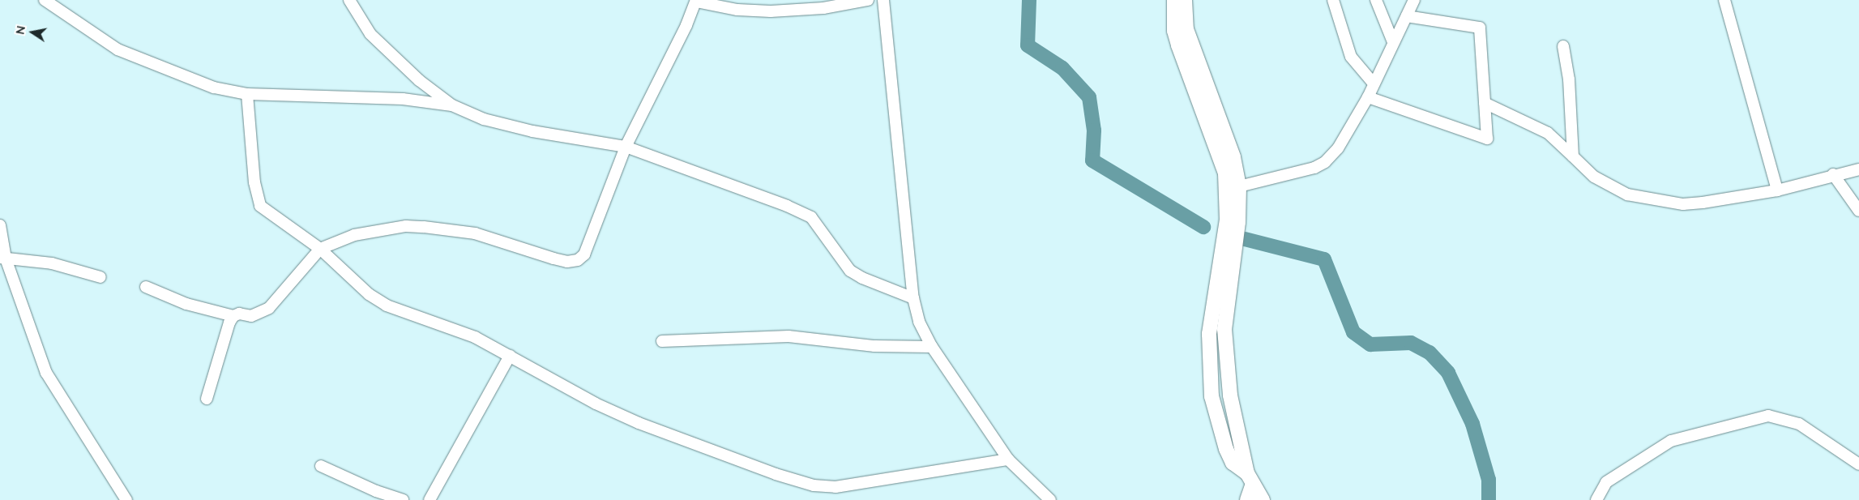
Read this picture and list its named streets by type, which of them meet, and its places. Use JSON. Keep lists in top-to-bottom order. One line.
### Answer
{"north":"left"}
